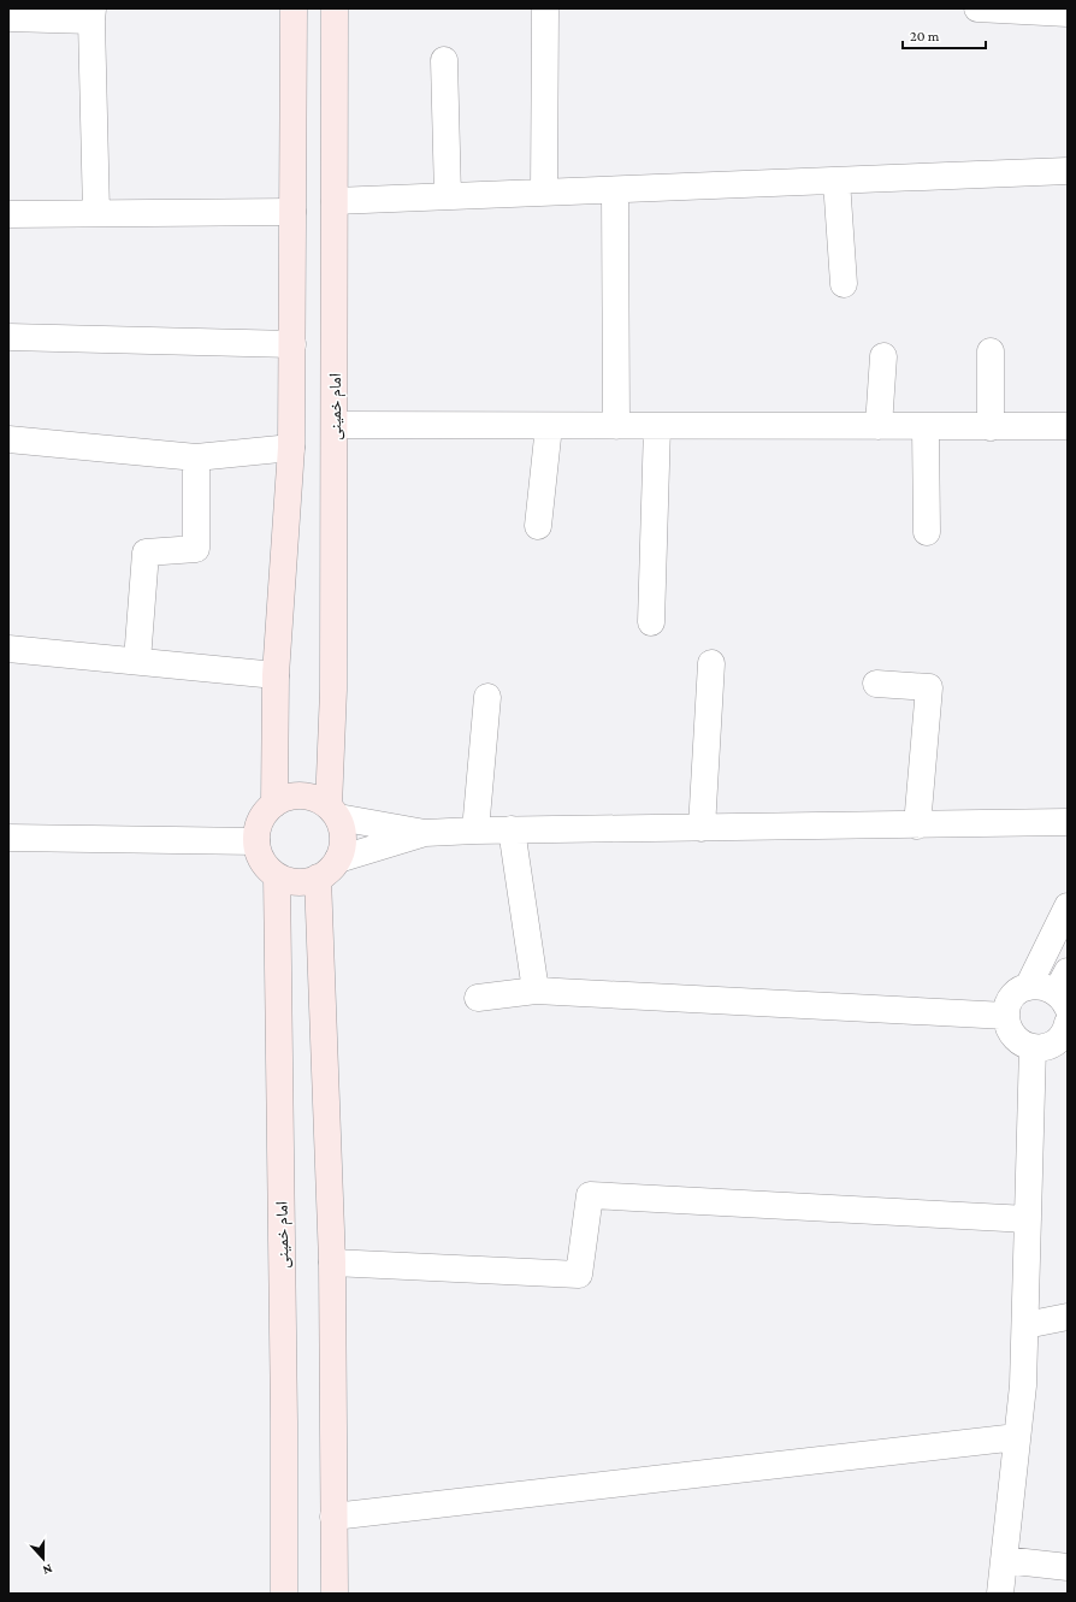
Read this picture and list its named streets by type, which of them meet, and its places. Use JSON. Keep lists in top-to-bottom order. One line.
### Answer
{"streets":{"main road":["امام خمینی"]},"scale_bar":"20 m","north":"bottom"}
